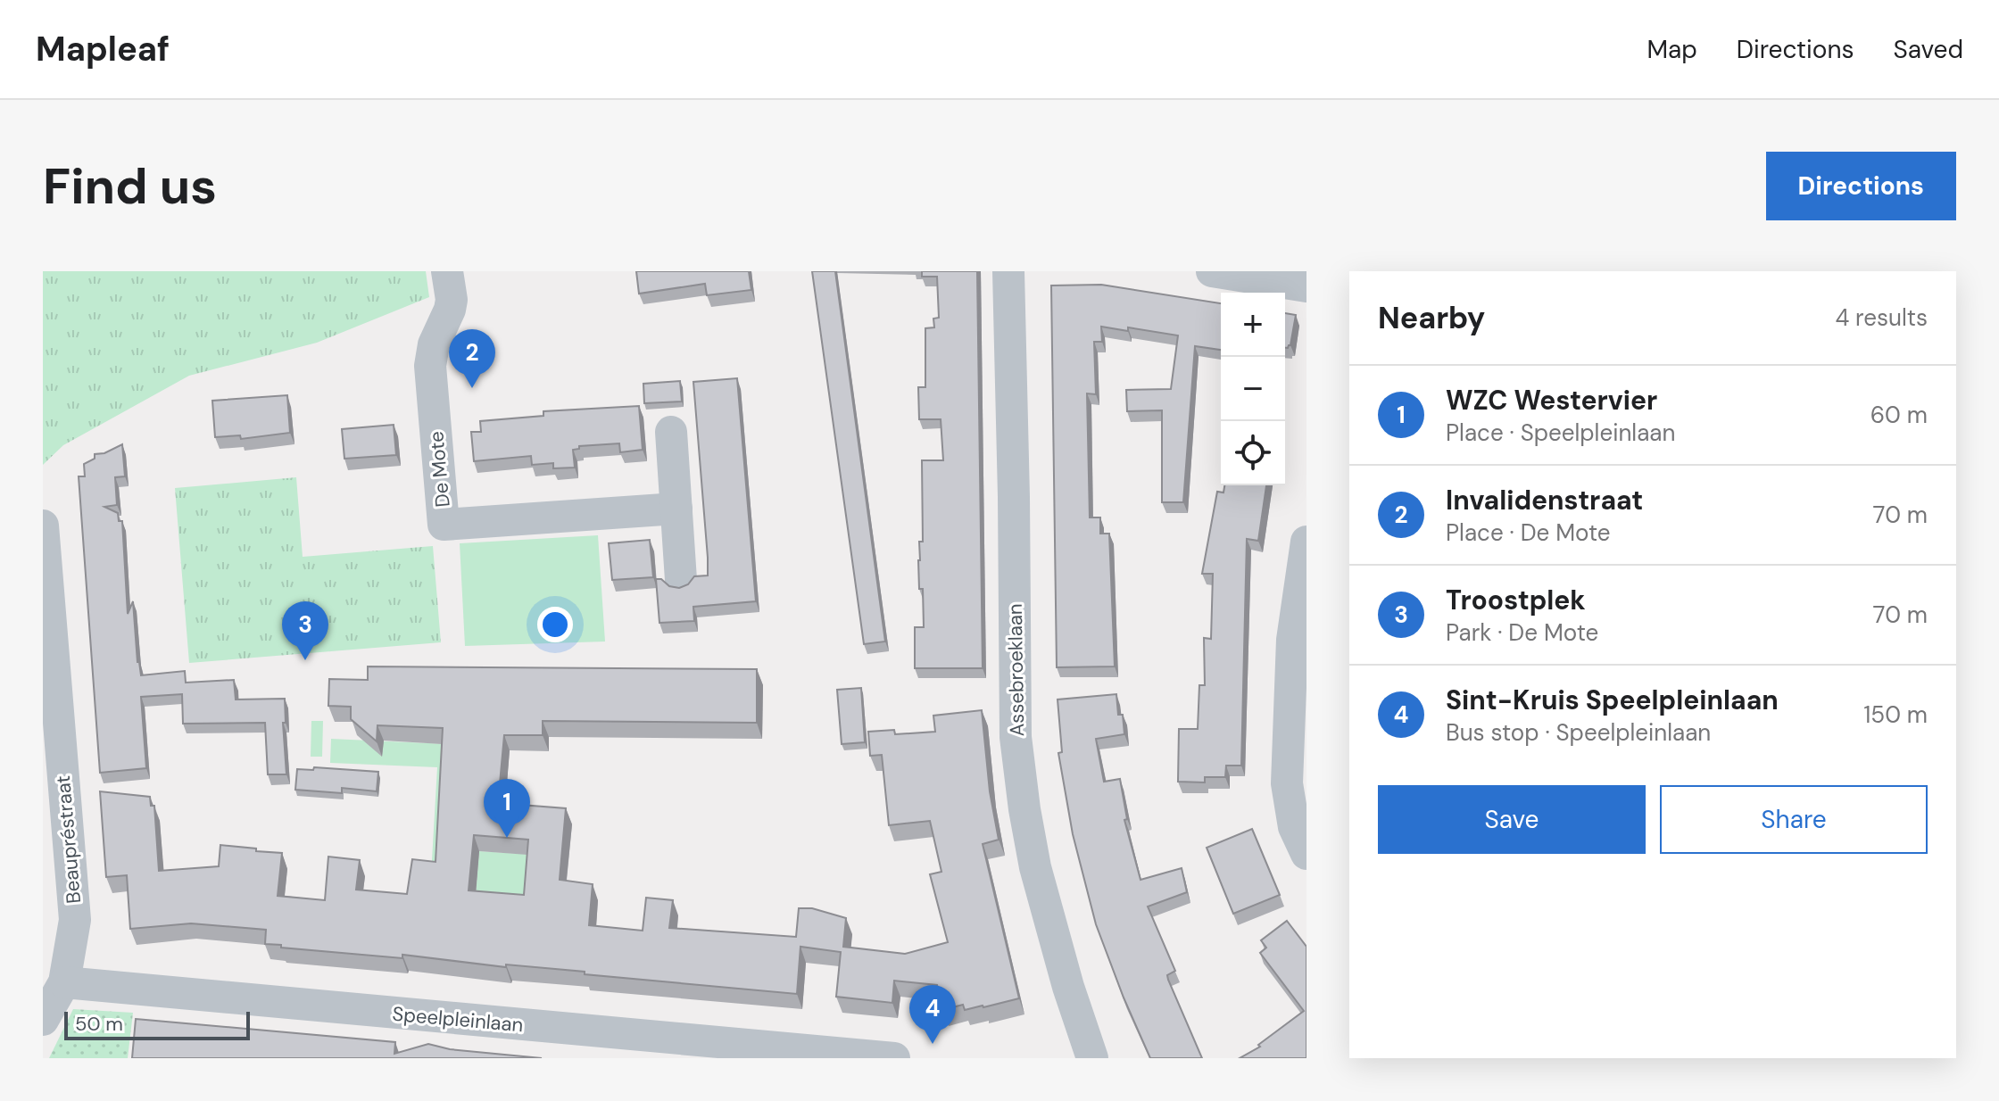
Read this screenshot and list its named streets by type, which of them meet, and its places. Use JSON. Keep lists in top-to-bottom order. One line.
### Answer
{"streets":{"street":["De Mote","Assebroeklaan","Beaupréstraat","Speelpleinlaan"]},"crossings":[["Beaupréstraat","Speelpleinlaan"]],"scale_bar":"50 m","page":{"header":"Mapleaf","nav":["Map","Directions","Saved"],"buttons":["Directions",["Save","Share"]],"title":"Find us","heading":["Nearby","4 results"],"map_buttons":["+","−"],"pins":["2","3","1","4"],"list":[{"mark":"1","name":"WZC Westervier","note":"Place · Speelpleinlaan","value":"60 m"},{"mark":"2","name":"Invalidenstraat","note":"Place · De Mote","value":"70 m"},{"mark":"3","name":"Troostplek","note":"Park · De Mote","value":"70 m"},{"mark":"4","name":"Sint-Kruis Speelpleinlaan","note":"Bus stop · Speelpleinlaan","value":"150 m"}],"scale":"50 m"}}
